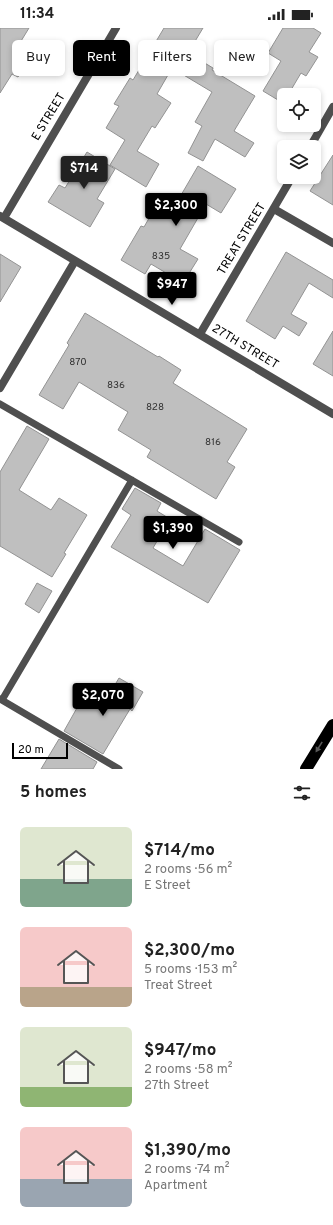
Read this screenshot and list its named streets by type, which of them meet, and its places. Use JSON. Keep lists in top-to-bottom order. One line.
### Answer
{"streets":{"street":["E STREET","TREAT STREET","27TH STREET"]},"crossings":[["E STREET","27TH STREET"],["TREAT STREET","27TH STREET"]],"house_numbers":["835","870","836","828","816"],"scale_bar":"20 m","page":{"status":"11:34","chip":["Buy","Rent","Filters","New"],"price":["$714","$2,300","$947","$1,390","$2,070"],"scale":"20 m","heading":"5 homes","list":[{"name":"$714/mo","note":"2 rooms · 56 m² · E Street"},{"name":"$2,300/mo","note":"5 rooms · 153 m² · Treat Street"},{"name":"$947/mo","note":"2 rooms · 58 m² · 27th Street"},{"name":"$1,390/mo","note":"2 rooms · 74 m² · Apartment"}]}}
